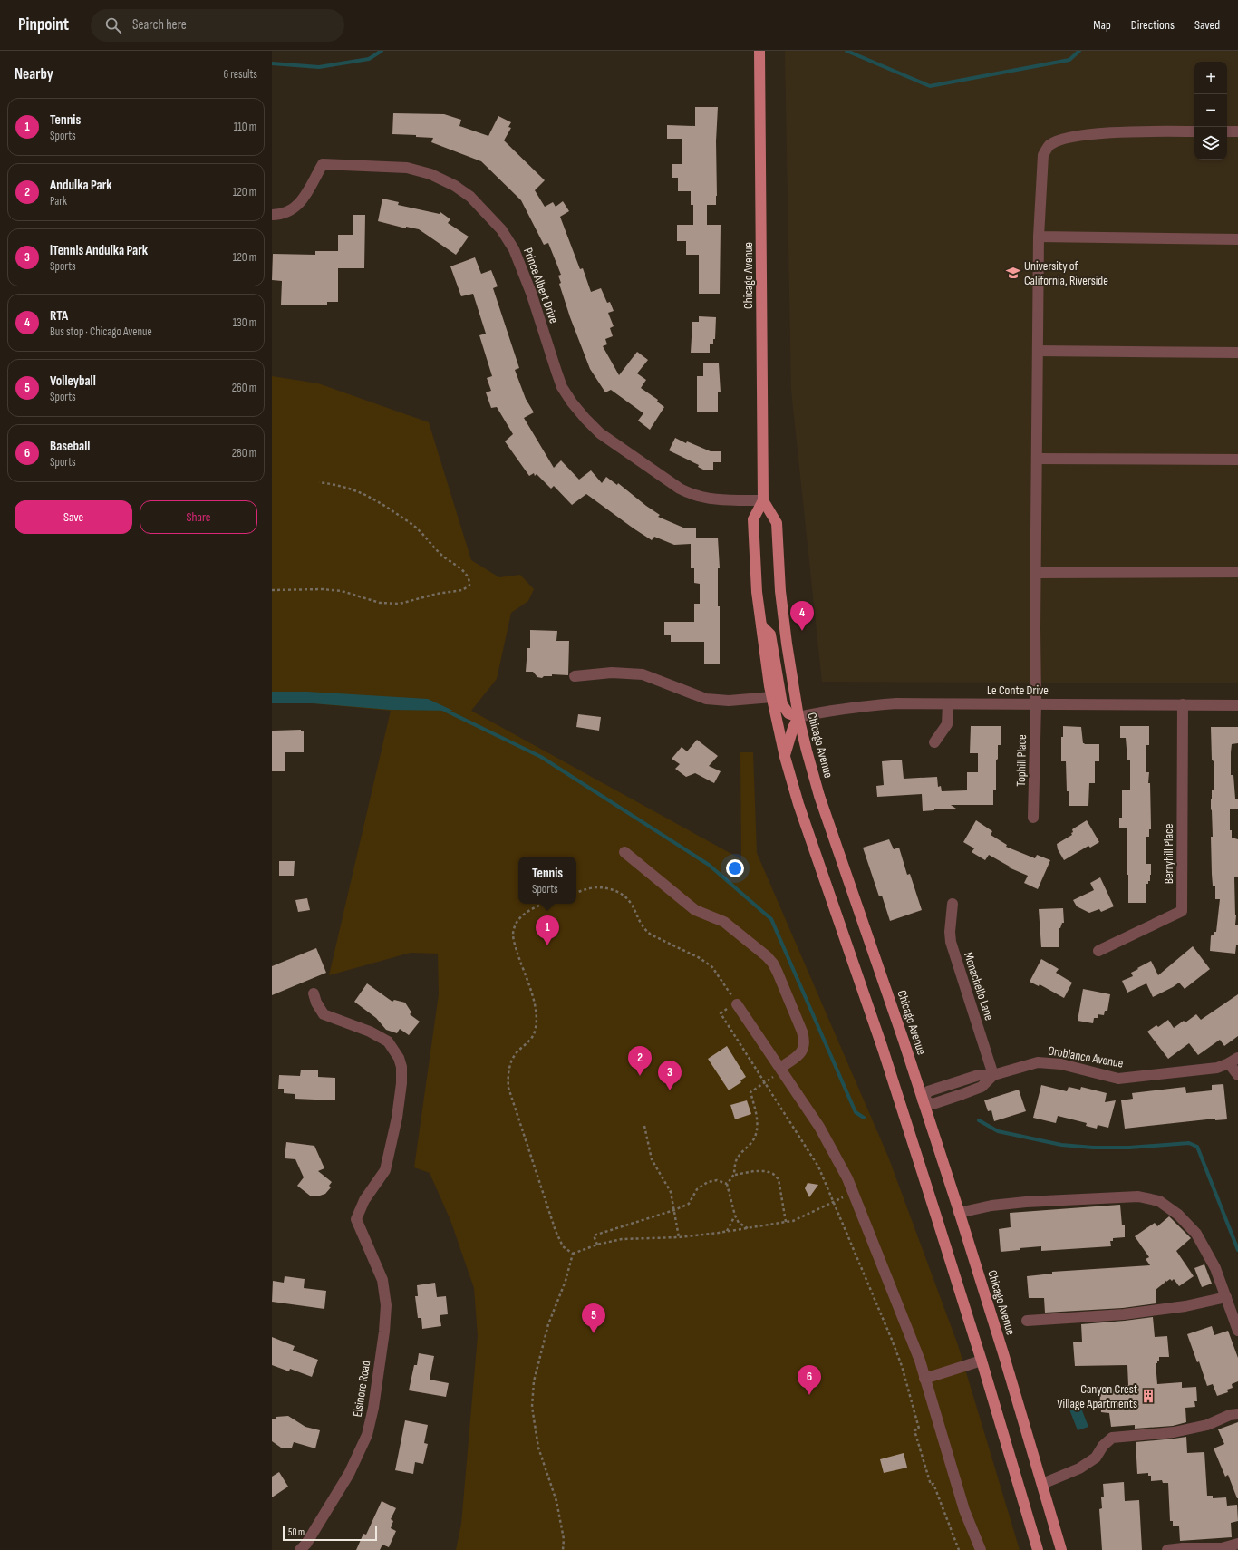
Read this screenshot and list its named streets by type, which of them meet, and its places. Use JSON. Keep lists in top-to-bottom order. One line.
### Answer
{"streets":{"main road":["Chicago Avenue"],"street":["Prince Albert Drive","Le Conte Drive","Tophill Place","Berryhill Place","Monachello Lane","Oroblanco Avenue","Elsinore Road"]},"crossings":[["Chicago Avenue","Prince Albert Drive"],["Chicago Avenue","Le Conte Drive"],["Chicago Avenue","Oroblanco Avenue"],["Le Conte Drive","Tophill Place"],["Le Conte Drive","Berryhill Place"],["Monachello Lane","Oroblanco Avenue"]],"places":{"school or university":["University of California, Riverside"],"building":["Canyon Crest Village Apartments"]},"scale_bar":"50 m","page":{"header":"Pinpoint","search":"Search here","nav":["Map","Directions","Saved"],"heading":["Nearby","6 results"],"map_buttons":["+","−"],"list":[{"mark":"1","name":"Tennis","note":"Sports","value":"110 m"},{"mark":"2","name":"Andulka Park","note":"Park","value":"120 m"},{"mark":"3","name":"iTennis Andulka Park","note":"Sports","value":"120 m"},{"mark":"4","name":"RTA","note":"Bus stop · Chicago Avenue","value":"130 m"},{"mark":"5","name":"Volleyball","note":"Sports","value":"260 m"},{"mark":"6","name":"Baseball","note":"Sports","value":"280 m"}],"buttons":["Save","Share"],"pins":["4","1","2","3","5","6"],"popup":["Tennis","Sports"],"scale":"50 m"}}
